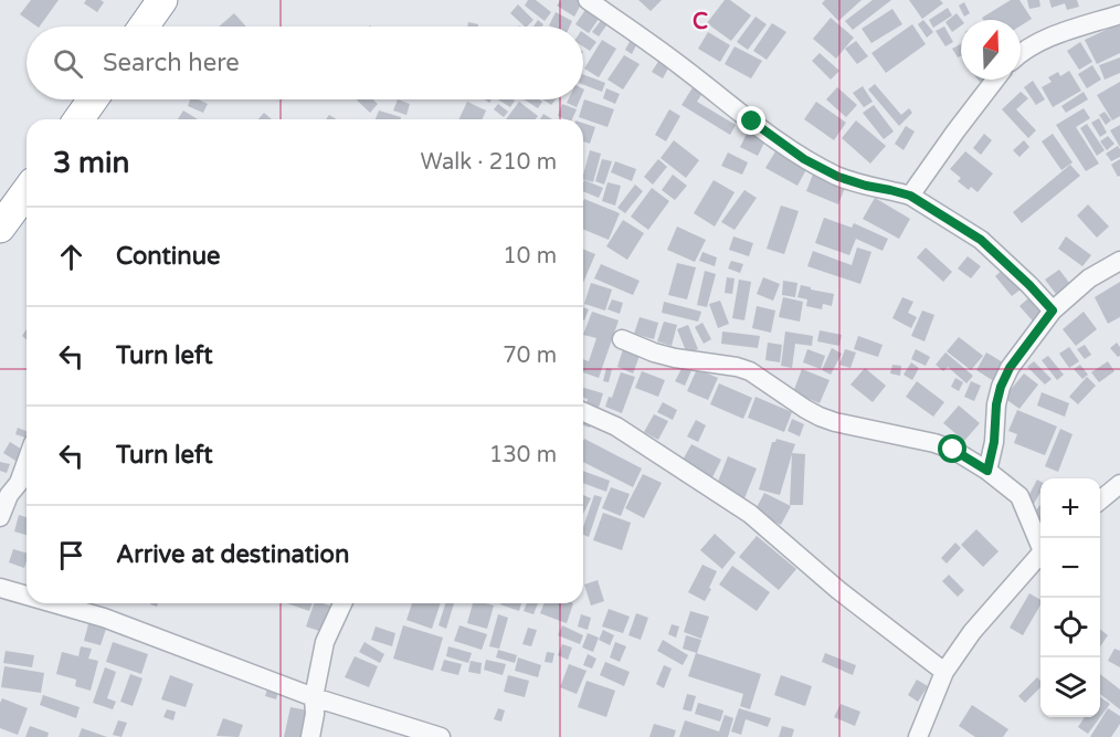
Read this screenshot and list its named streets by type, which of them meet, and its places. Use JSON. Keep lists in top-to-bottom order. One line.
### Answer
{"north":"top","page":{"search":"Search here","heading":["3 min","Walk · 210 m"],"list":[["Continue","10 m"],["Turn left","70 m"],["Turn left","130 m"],"Arrive at destination"],"map_buttons":["+","−"]},"grid":{"columns":["C"]}}
